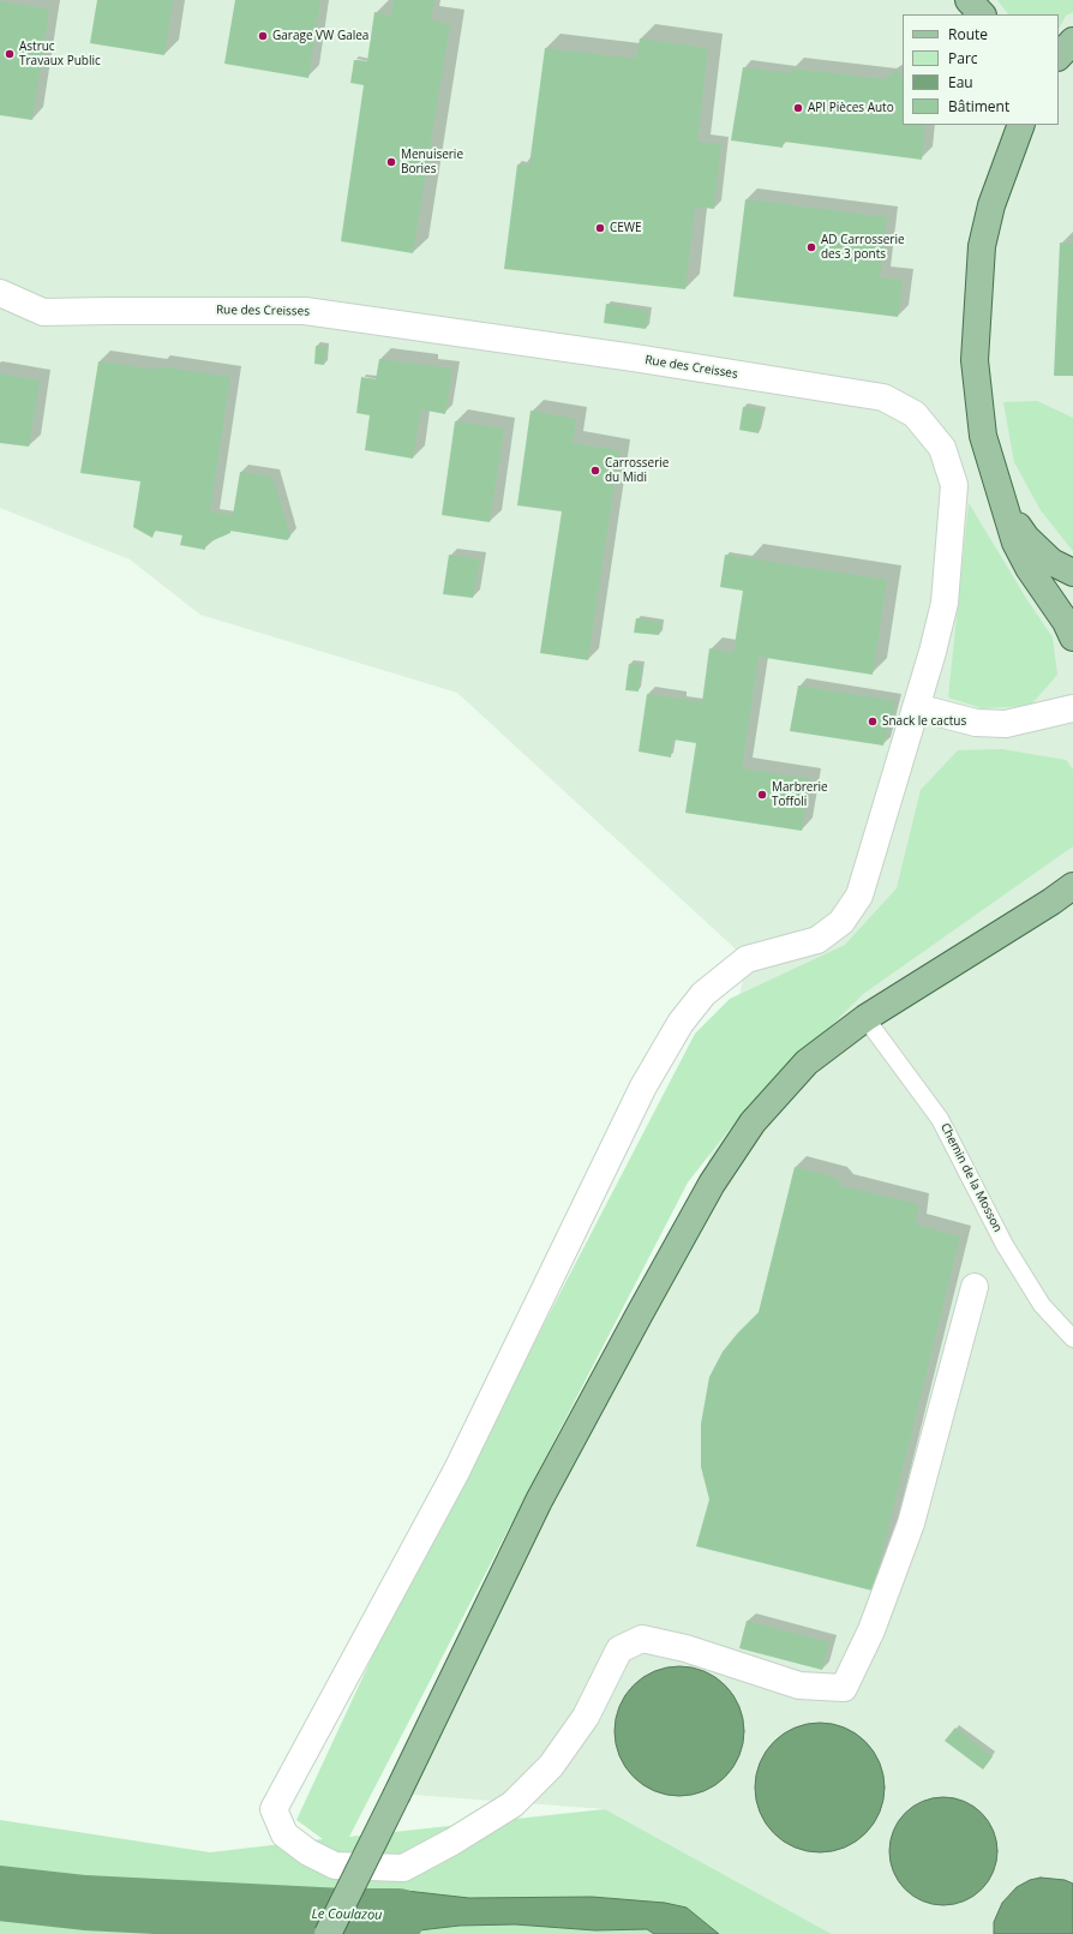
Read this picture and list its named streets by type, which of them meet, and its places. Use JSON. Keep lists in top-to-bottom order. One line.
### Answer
{"streets":{"street":["Rue des Creisses"],"lane":["Chemin de la Mosson"]},"water":["Le Coulazou"],"places":["Garage VW Galea","Astruc Travaux Public","API Pièces Auto","Menuiserie Bories","CEWE","AD Carrosserie des 3 ponts","Carrosserie du Midi","Snack le cactus","Marbrerie Toffoli"],"legend":["Route","Parc","Eau","Bâtiment"]}
